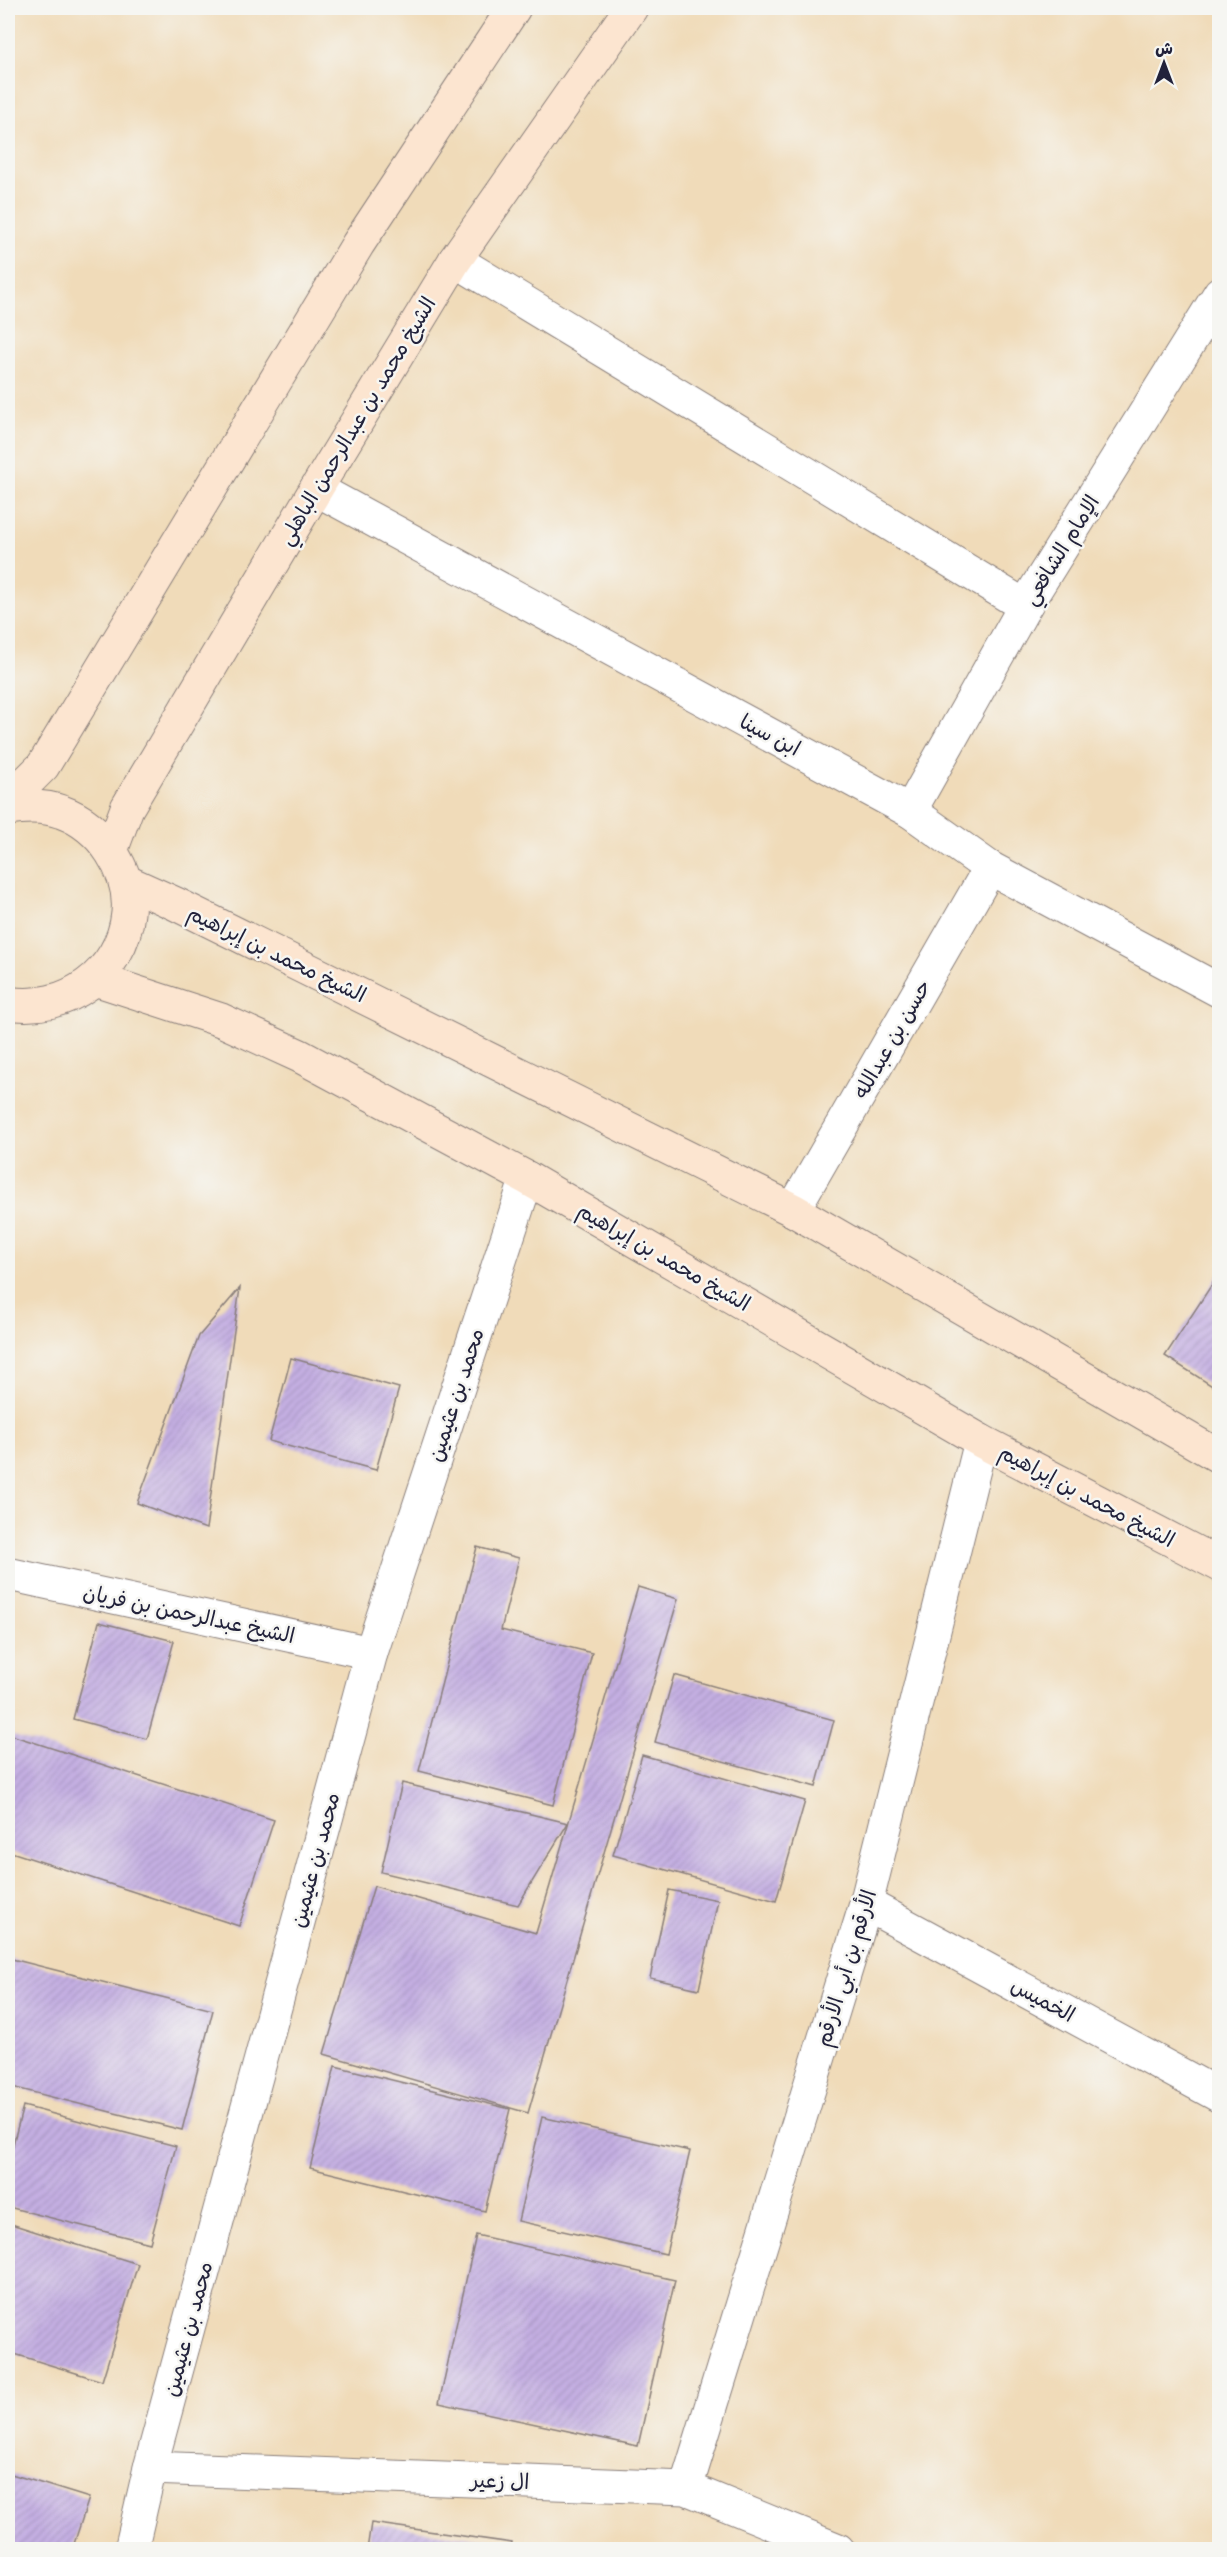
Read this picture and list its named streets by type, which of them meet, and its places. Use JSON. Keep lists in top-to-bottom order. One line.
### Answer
{"streets":{"street":["الشيخ محمد بن عبدالرحمن الباهلي","الإمام الشافعي","ابن سينا","الشيخ محمد بن إبراهيم","حسن بن عبدالله","محمد بن عثيمين","الشيخ عبدالرحمن بن فريان","الأرقم بن أبي الأرقم","الخميس","ال زعير"]},"crossings":[["الشيخ محمد بن عبدالرحمن الباهلي","ابن سينا"],["الإمام الشافعي","ابن سينا"],["ابن سينا","حسن بن عبدالله"],["الشيخ محمد بن إبراهيم","حسن بن عبدالله"],["الشيخ محمد بن إبراهيم","محمد بن عثيمين"],["الشيخ محمد بن إبراهيم","الأرقم بن أبي الأرقم"],["محمد بن عثيمين","الشيخ عبدالرحمن بن فريان"],["محمد بن عثيمين","ال زعير"],["الأرقم بن أبي الأرقم","الخميس"],["الأرقم بن أبي الأرقم","ال زعير"]],"north":"top"}
